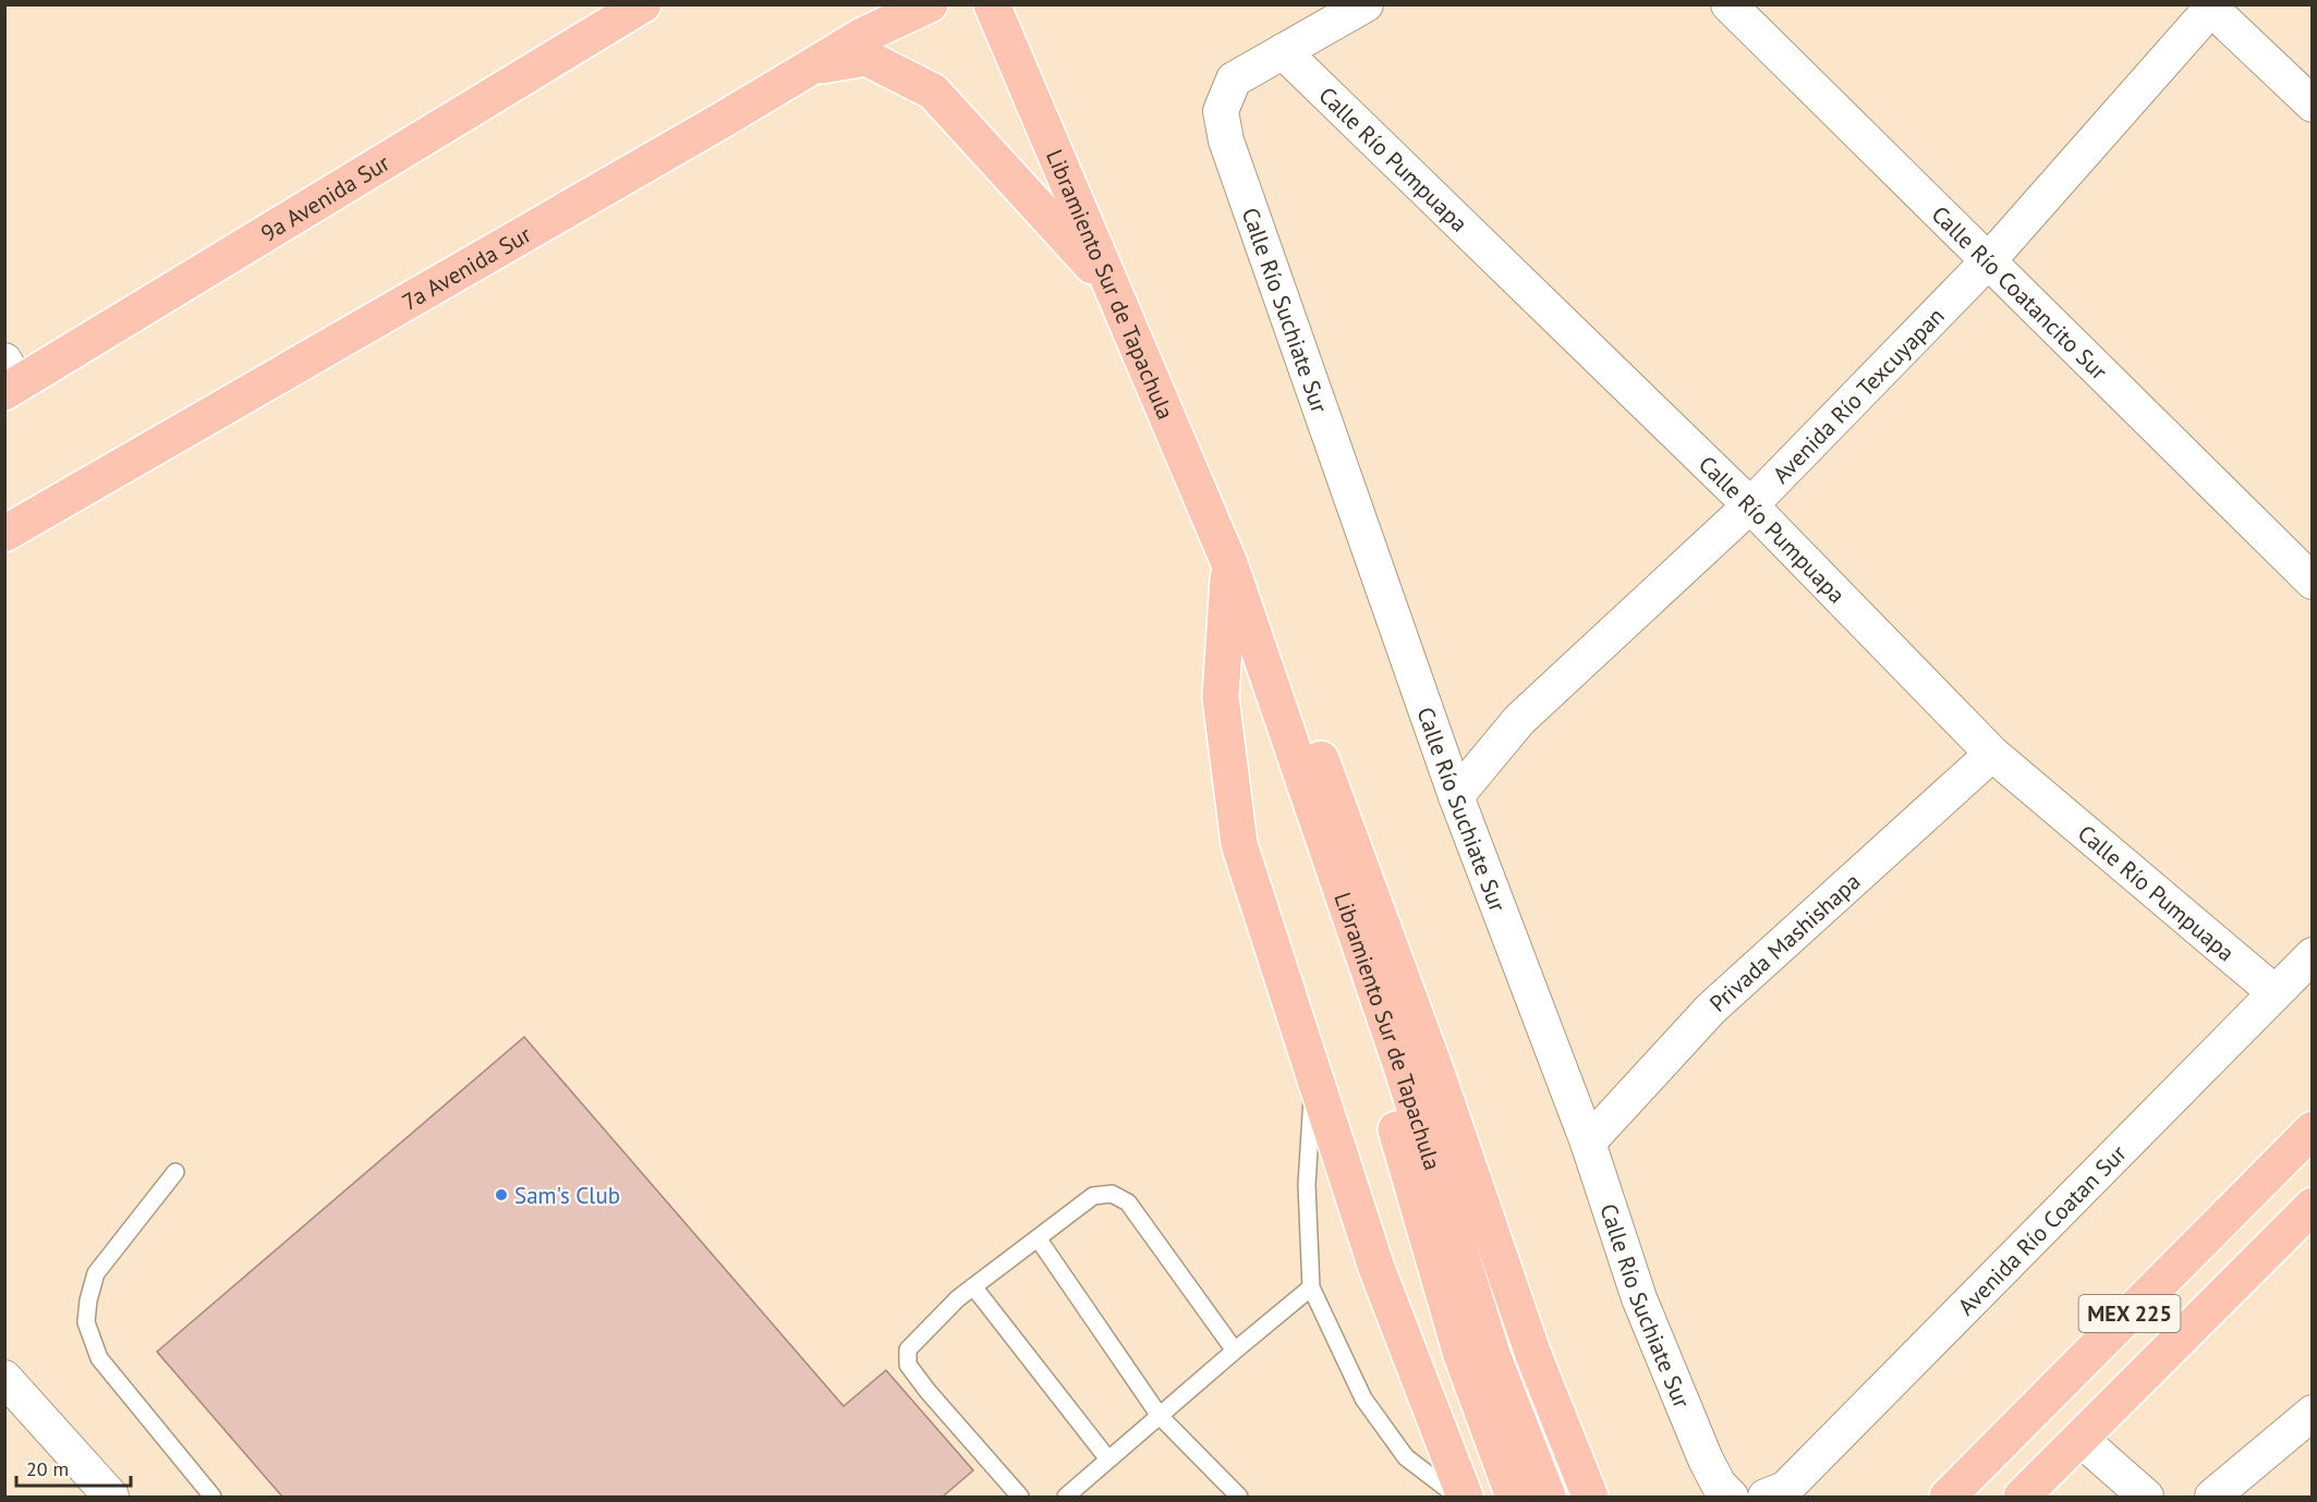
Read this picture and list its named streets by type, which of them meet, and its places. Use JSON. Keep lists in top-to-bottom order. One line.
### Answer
{"streets":{"main road":["9a Avenida Sur","7a Avenida Sur","Libramiento Sur de Tapachula","MEX 225"],"street":["Calle Río Pumpuapa","Calle Río Coatancito Sur","Calle Río Suchiate Sur","Avenida Río Texcuyapan","Privada Mashishapa","Avenida Río Coatan Sur"]},"crossings":[["Calle Río Pumpuapa","Calle Río Suchiate Sur"],["Calle Río Pumpuapa","Avenida Río Texcuyapan"],["Calle Río Pumpuapa","Privada Mashishapa"],["Calle Río Pumpuapa","Avenida Río Coatan Sur"],["Calle Río Coatancito Sur","Avenida Río Texcuyapan"],["Calle Río Suchiate Sur","Avenida Río Texcuyapan"],["Calle Río Suchiate Sur","Privada Mashishapa"]],"places":["Sam's Club"],"scale_bar":"20 m"}
